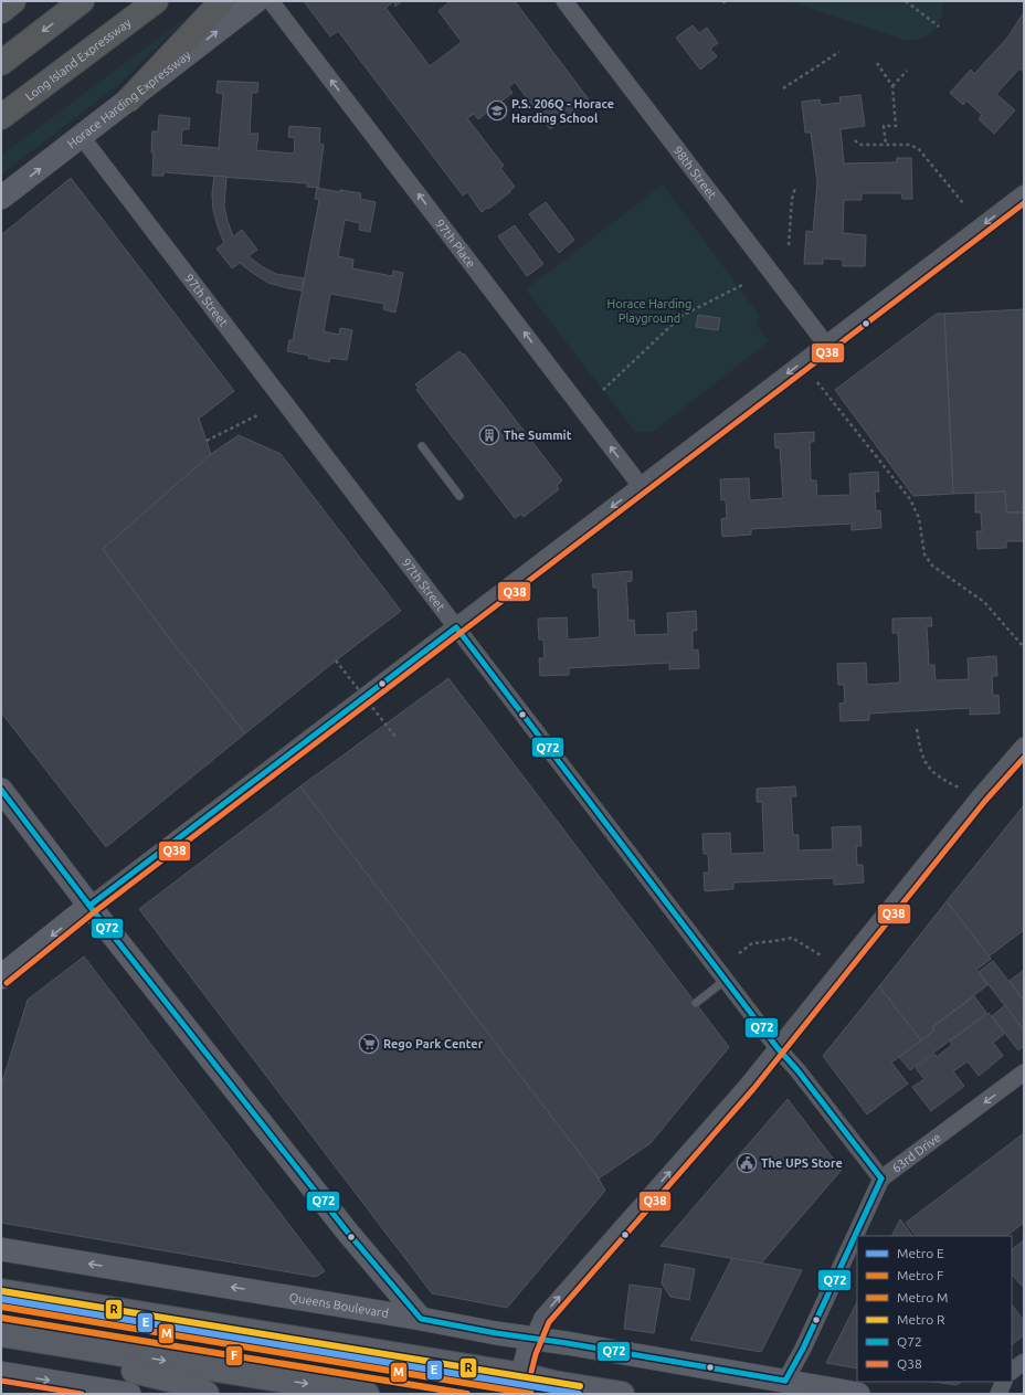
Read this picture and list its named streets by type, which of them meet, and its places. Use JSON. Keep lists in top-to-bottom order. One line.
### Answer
{"streets":{"highway":["Long Island Expressway"],"main road":["Horace Harding Expressway","Queens Boulevard"],"street":["98th Street","97th Place","97th Street","63rd Drive"]},"crossings":[["Horace Harding Expressway","97th Street"],["97th Street","63rd Drive"],["63rd Drive","Queens Boulevard"]],"one_way":["Horace Harding Expressway","97th Place","63rd Drive"],"parks":["Horace Harding Playground"],"places":{"school or university":["P.S. 206Q - Horace Harding School"],"building":["The Summit"],"supermarket":["Rego Park Center"],"public building":["The UPS Store"]},"lines":["transit line Q38","transit line Q72","metro line R","metro line E","metro line M","metro line F"],"legend":["Metro E","Metro F","Metro M","Metro R","Q72","Q38"]}
